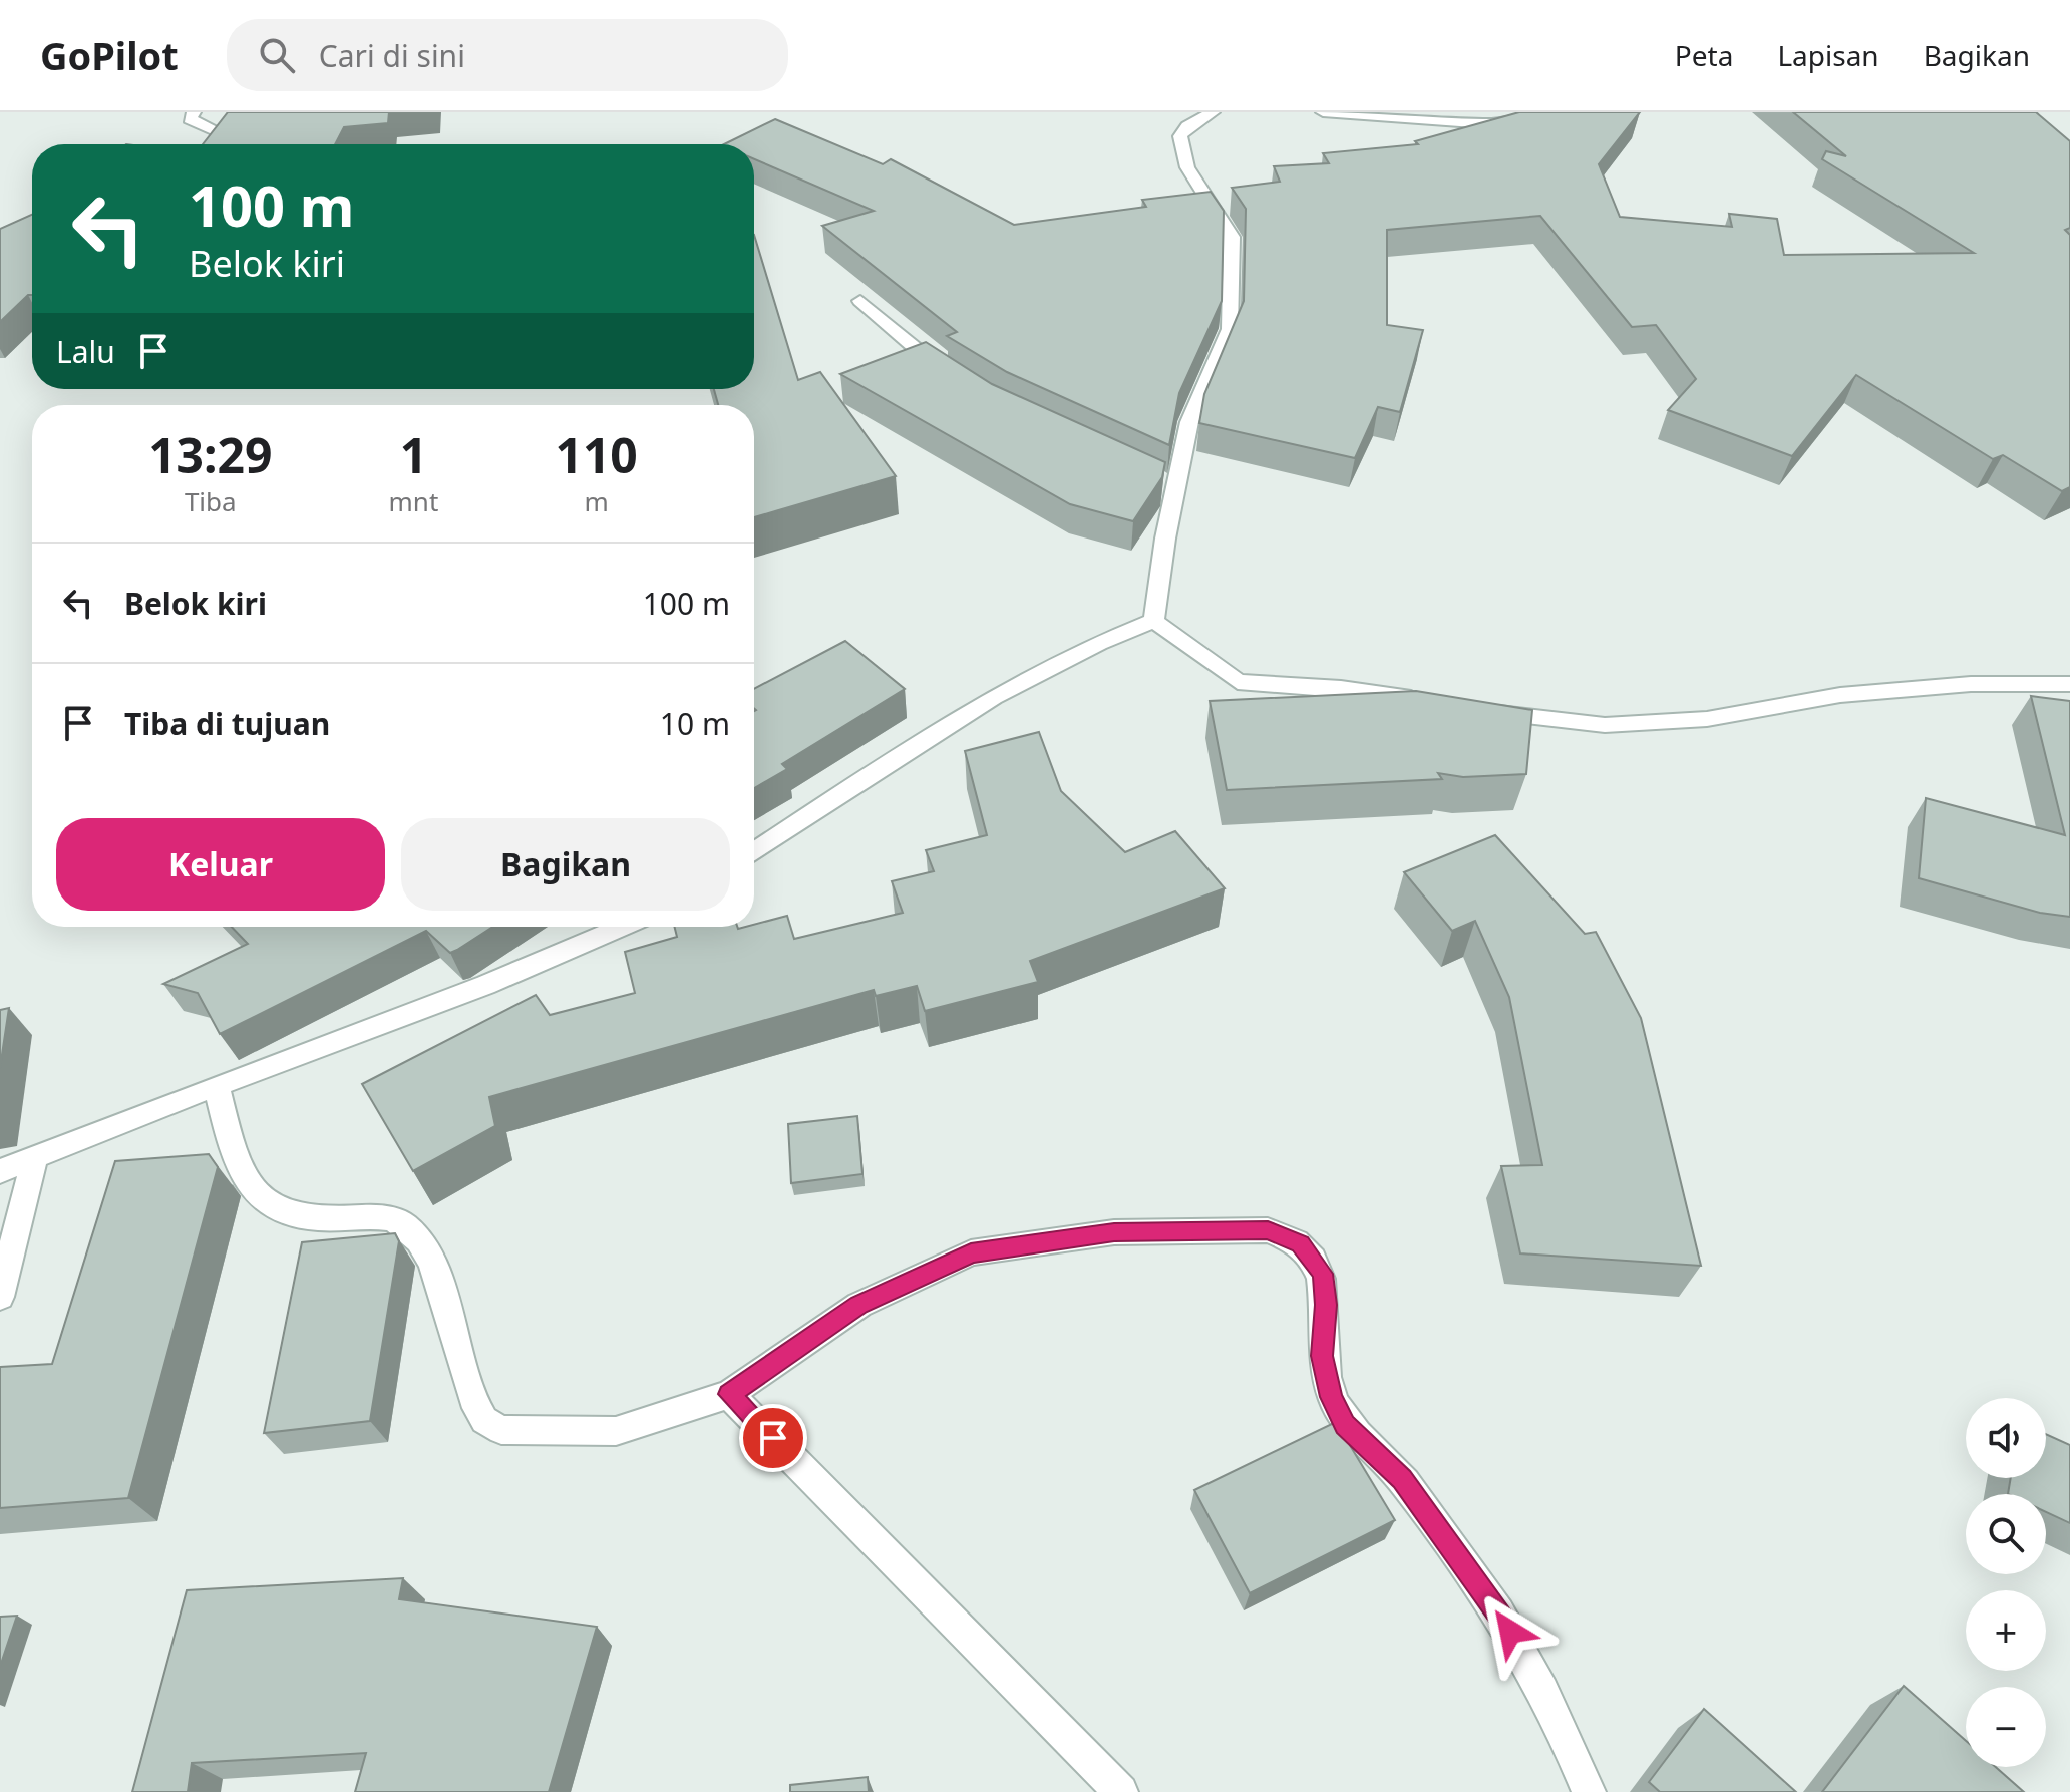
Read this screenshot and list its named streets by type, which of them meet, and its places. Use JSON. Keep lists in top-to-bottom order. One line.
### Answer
{"page":{"header":"GoPilot","search":"Cari di sini","nav":["Peta","Lapisan","Bagikan"],"turn":["100 m","Belok kiri"],"then":"Lalu","eta":["13:29","Tiba","1","mnt","110","m"],"list":[{"name":"Belok kiri","value":"100 m"},{"name":"Tiba di tujuan","value":"10 m"}],"buttons":["Keluar","Bagikan"],"map_buttons":["+","−"]}}
